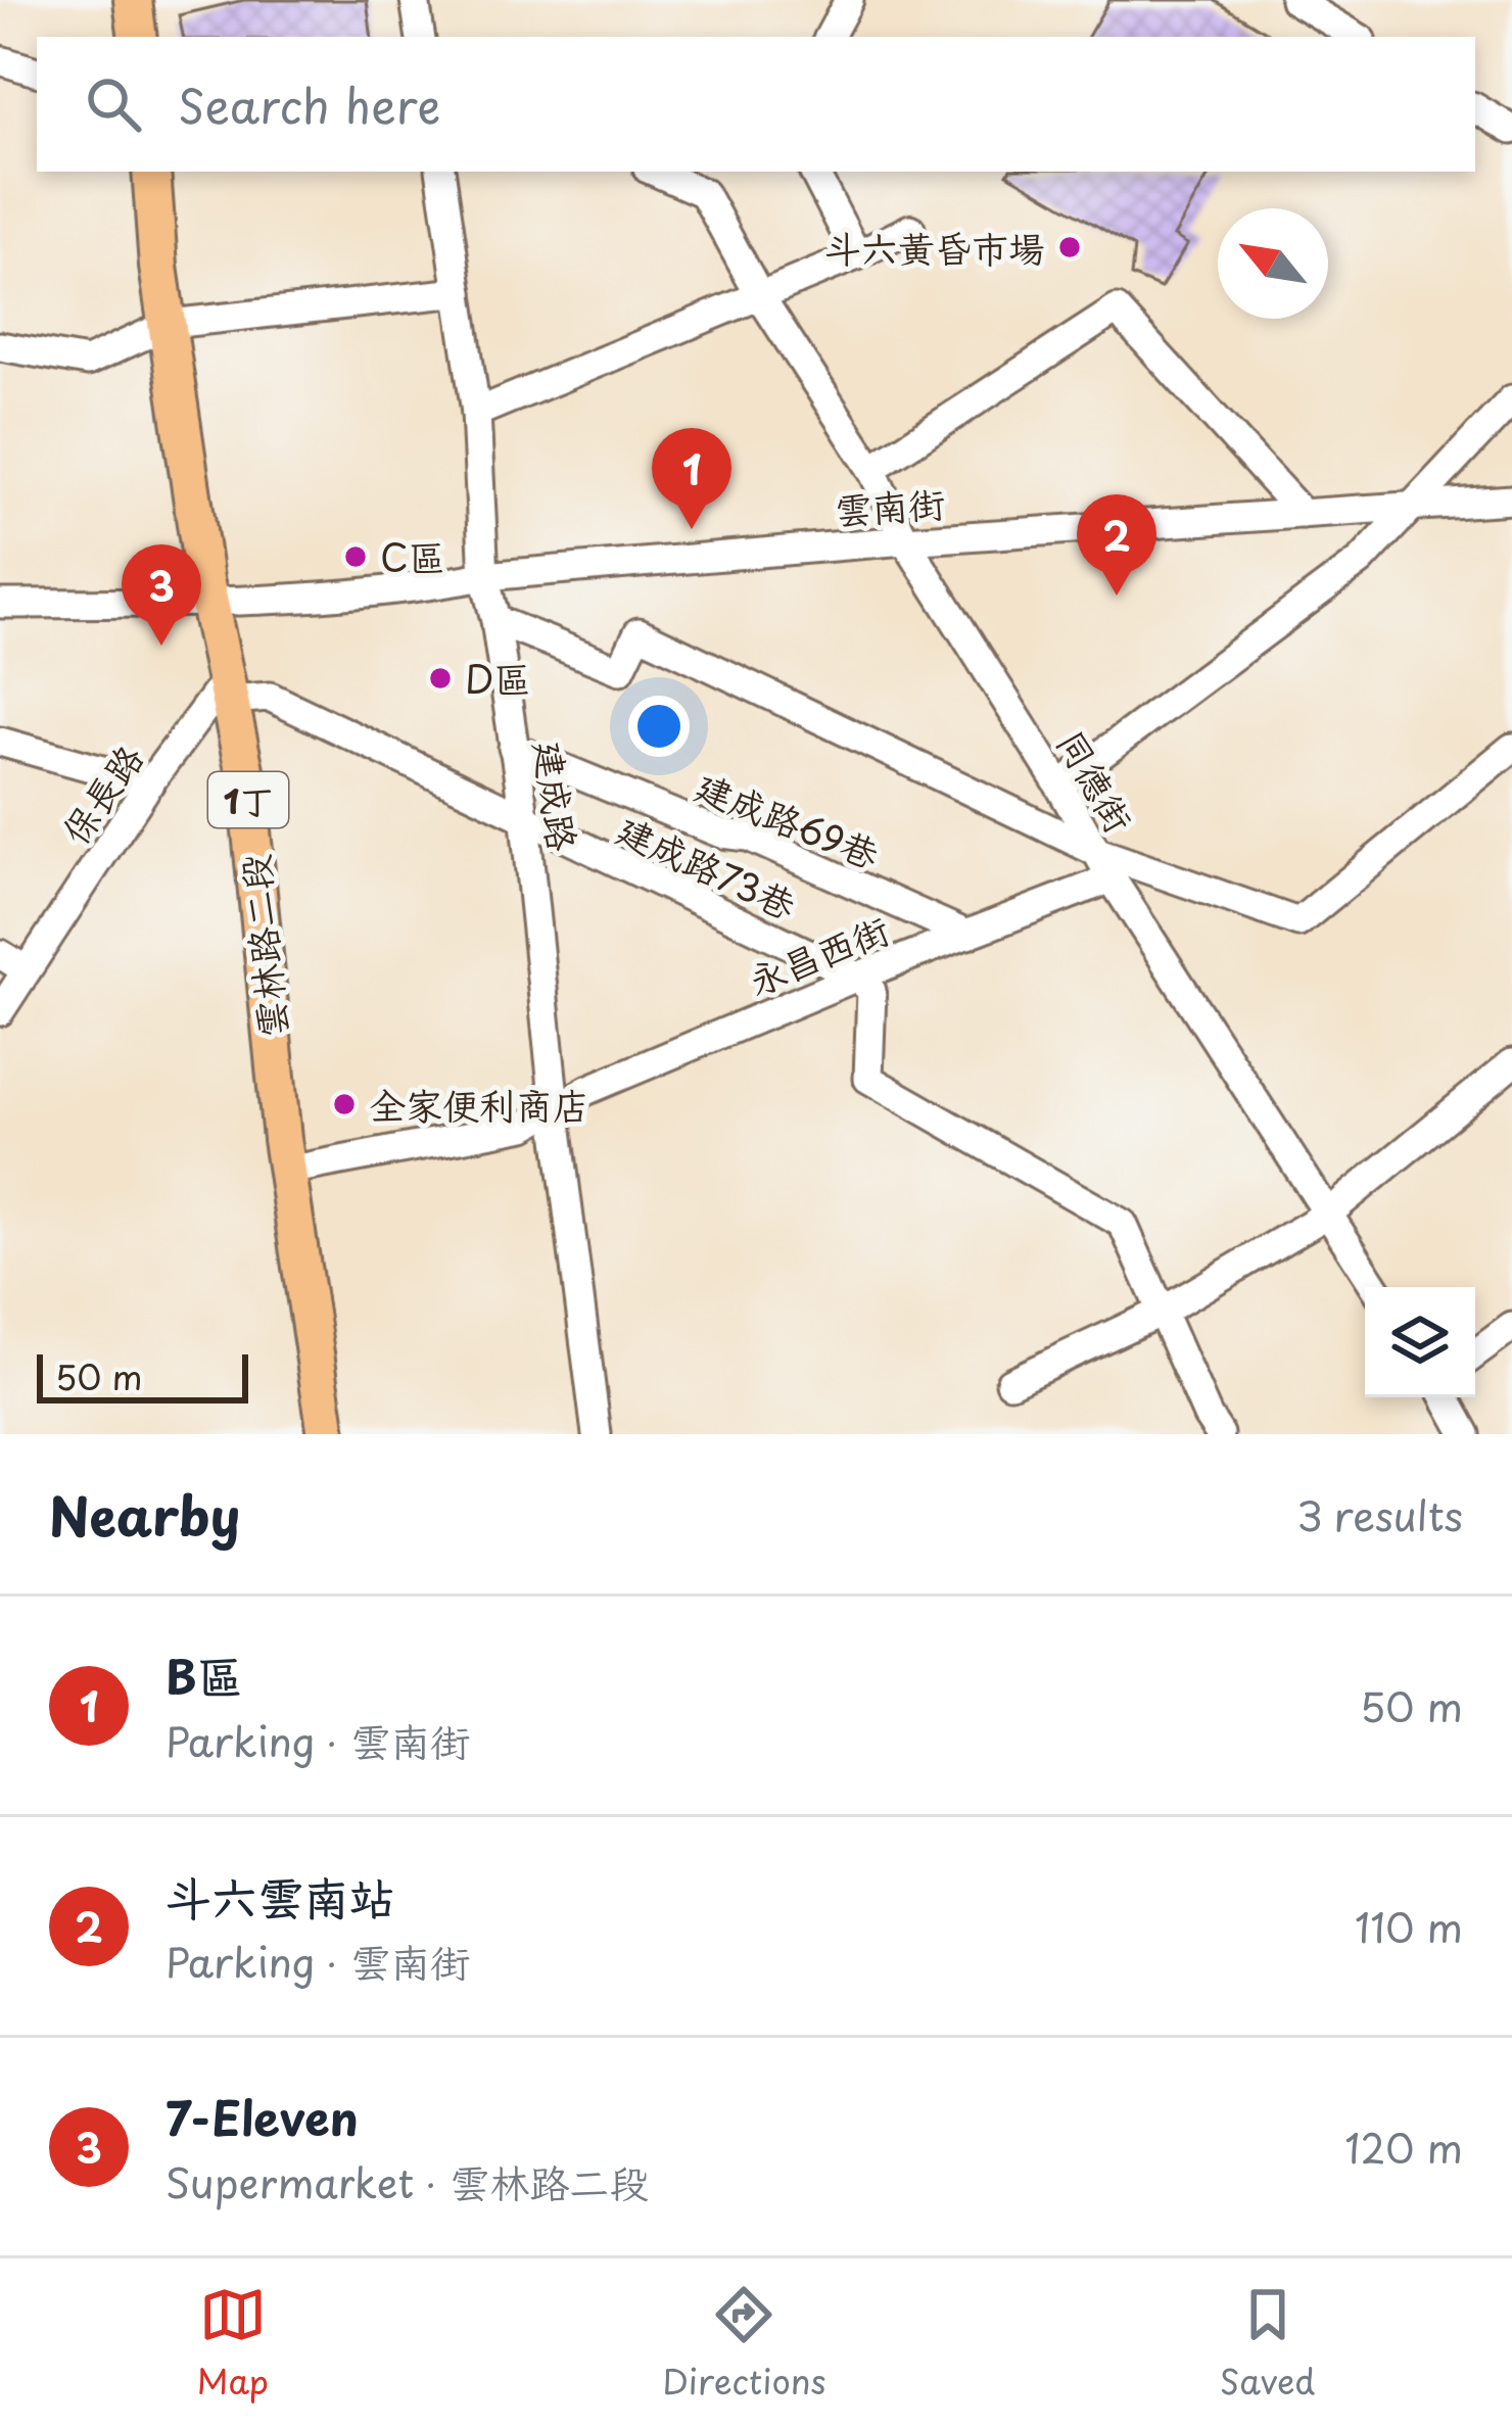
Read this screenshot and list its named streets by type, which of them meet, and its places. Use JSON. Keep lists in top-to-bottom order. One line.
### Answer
{"streets":{"main road":["1丁","雲林路二段"],"street":["雲南街","同德街","保長路","建成路","建成路69巷","建成路73巷","永昌西街"]},"crossings":[["雲南街","同德街"],["雲南街","建成路"],["雲南街","雲林路二段"],["同德街","永昌西街"],["保長路","建成路73巷"],["保長路","雲林路二段"],["建成路","建成路69巷"],["建成路","建成路73巷"],["建成路","永昌西街"],["建成路69巷","永昌西街"],["建成路73巷","雲林路二段"],["建成路73巷","永昌西街"],["雲林路二段","永昌西街"]],"places":["斗六黃昏市場","C區","D區","全家便利商店"],"scale_bar":"50 m","north":"top left","page":{"search":"Search here","pins":["1","2","3"],"scale":"50 m","heading":["Nearby","3 results"],"list":[{"mark":"1","name":"B區","note":"Parking · 雲南街","value":"50 m"},{"mark":"2","name":"斗六雲南站","note":"Parking · 雲南街","value":"110 m"},{"mark":"3","name":"7-Eleven","note":"Supermarket · 雲林路二段","value":"120 m"}],"nav":["Map","Directions","Saved"]}}
